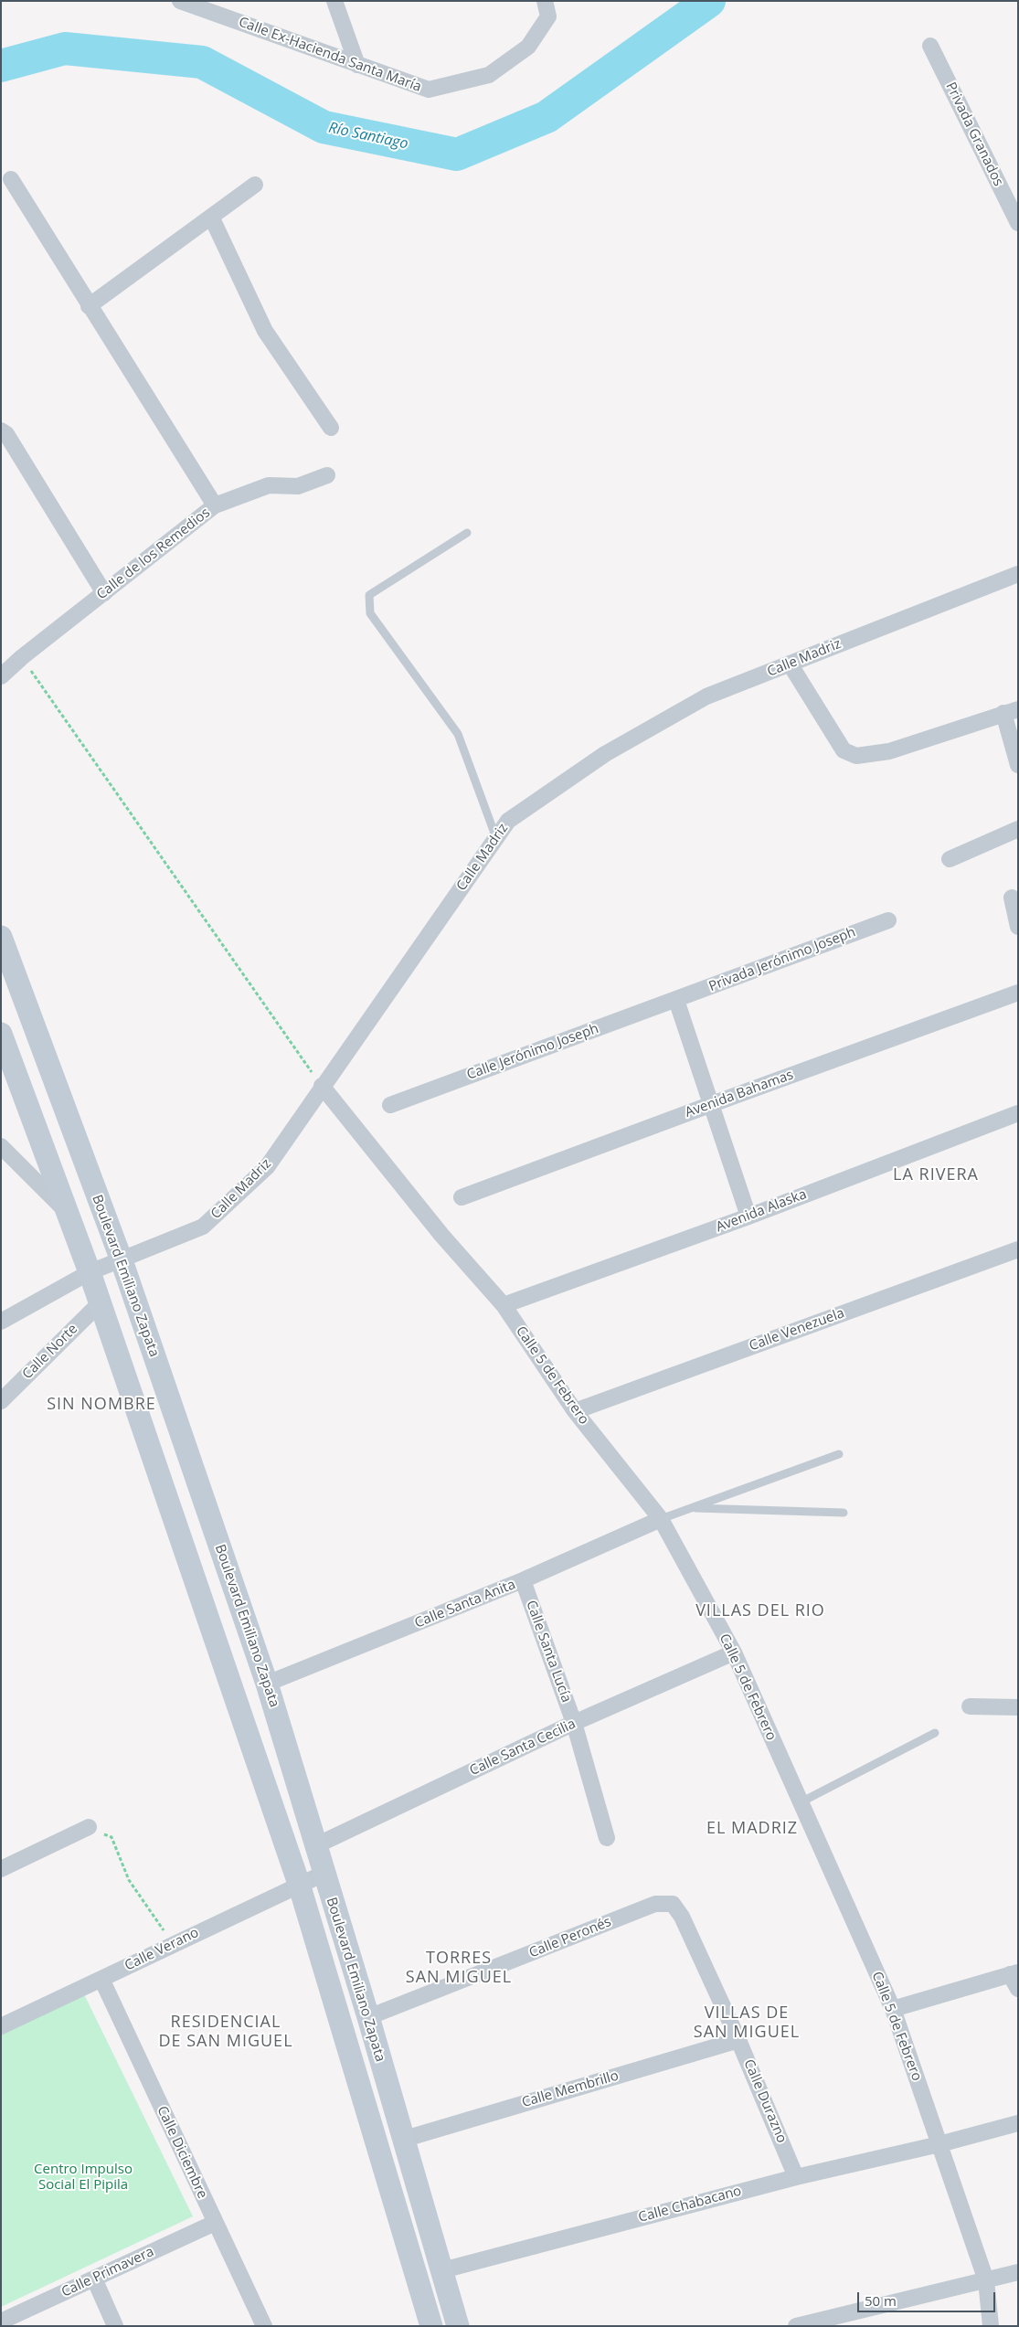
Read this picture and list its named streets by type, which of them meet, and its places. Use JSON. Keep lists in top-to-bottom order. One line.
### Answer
{"streets":{"street":["Calle Ex-Hacienda Santa María","Privada Granados","Calle de los Remedios","Calle Madriz","Privada Jerónimo Joseph","Calle Jerónimo Joseph","Avenida Bahamas","Avenida Alaska","Boulevard Emiliano Zapata","Calle Venezuela","Calle Norte","Calle 5 de Febrero","Calle Santa Anita","Calle Santa Lucía","Calle Santa Cecilia","Calle Peronés","Calle Verano","Calle Membrillo","Calle Durazno","Calle Diciembre","Calle Chabacano","Calle Primavera"]},"crossings":[["Calle Madriz","Boulevard Emiliano Zapata"],["Calle Madriz","Calle 5 de Febrero"],["Privada Jerónimo Joseph","Calle Jerónimo Joseph"],["Avenida Alaska","Calle 5 de Febrero"],["Boulevard Emiliano Zapata","Calle Norte"],["Boulevard Emiliano Zapata","Calle Santa Anita"],["Boulevard Emiliano Zapata","Calle Santa Cecilia"],["Boulevard Emiliano Zapata","Calle Peronés"],["Boulevard Emiliano Zapata","Calle Verano"],["Boulevard Emiliano Zapata","Calle Membrillo"],["Boulevard Emiliano Zapata","Calle Chabacano"],["Calle Venezuela","Calle 5 de Febrero"],["Calle 5 de Febrero","Calle Santa Anita"],["Calle 5 de Febrero","Calle Santa Cecilia"],["Calle 5 de Febrero","Calle Chabacano"],["Calle Santa Anita","Calle Santa Lucía"],["Calle Santa Lucía","Calle Santa Cecilia"],["Calle Peronés","Calle Durazno"],["Calle Verano","Calle Diciembre"],["Calle Membrillo","Calle Durazno"],["Calle Durazno","Calle Chabacano"],["Calle Diciembre","Calle Primavera"]],"districts":["LA RIVERA","SIN NOMBRE","VILLAS DEL RIO","EL MADRIZ","TORRES SAN MIGUEL","VILLAS DE SAN MIGUEL","RESIDENCIAL DE SAN MIGUEL"],"water":["Río Santiago"],"parks":["Centro Impulso Social El Pipila"],"scale_bar":"50 m"}
